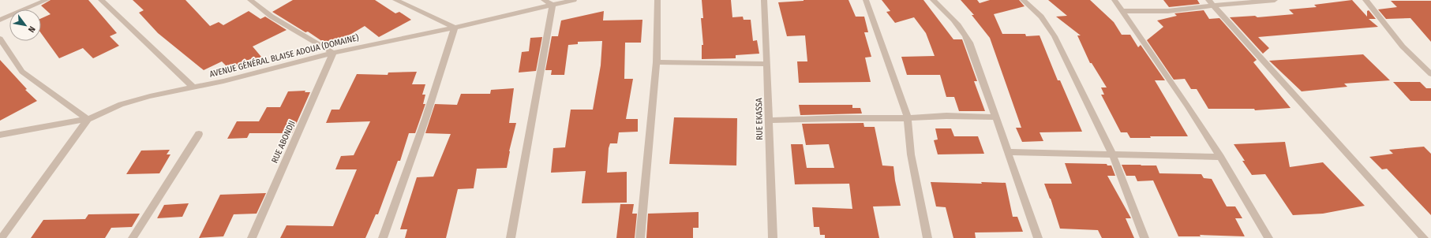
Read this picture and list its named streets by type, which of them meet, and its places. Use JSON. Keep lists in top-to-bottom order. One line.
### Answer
{"streets":{"street":["AVENUE GÉNÉRAL BLAISE ADOUA (DOMAINE)","RUE EKASSA","RUE ABONDJI"]},"crossings":[["AVENUE GÉNÉRAL BLAISE ADOUA (DOMAINE)","RUE ABONDJI"]],"north":"bottom right"}
